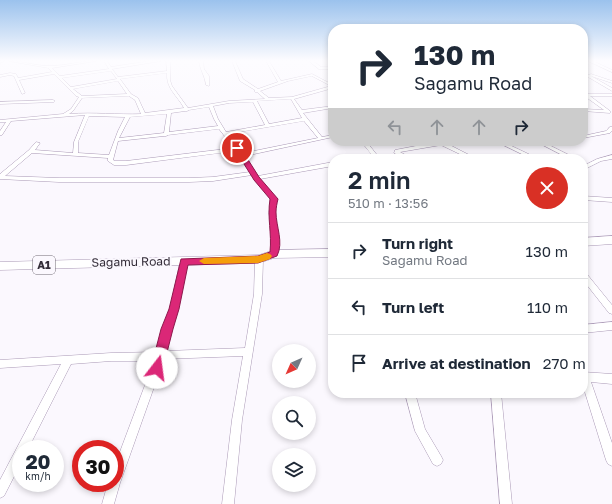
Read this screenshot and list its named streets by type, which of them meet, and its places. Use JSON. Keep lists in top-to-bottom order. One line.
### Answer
{"streets":{"highway":["Sagamu Road","A1"]},"north":"bottom left","page":{"turn":["130 m","Sagamu Road"],"heading":["2 min","510 m · 13:56"],"list":[{"name":"Turn right","note":"Sagamu Road","value":"130 m"},{"name":"Turn left","value":"110 m"},{"name":"Arrive at destination","value":"270 m"}],"speed":"20 km/h","limit":"30"}}
